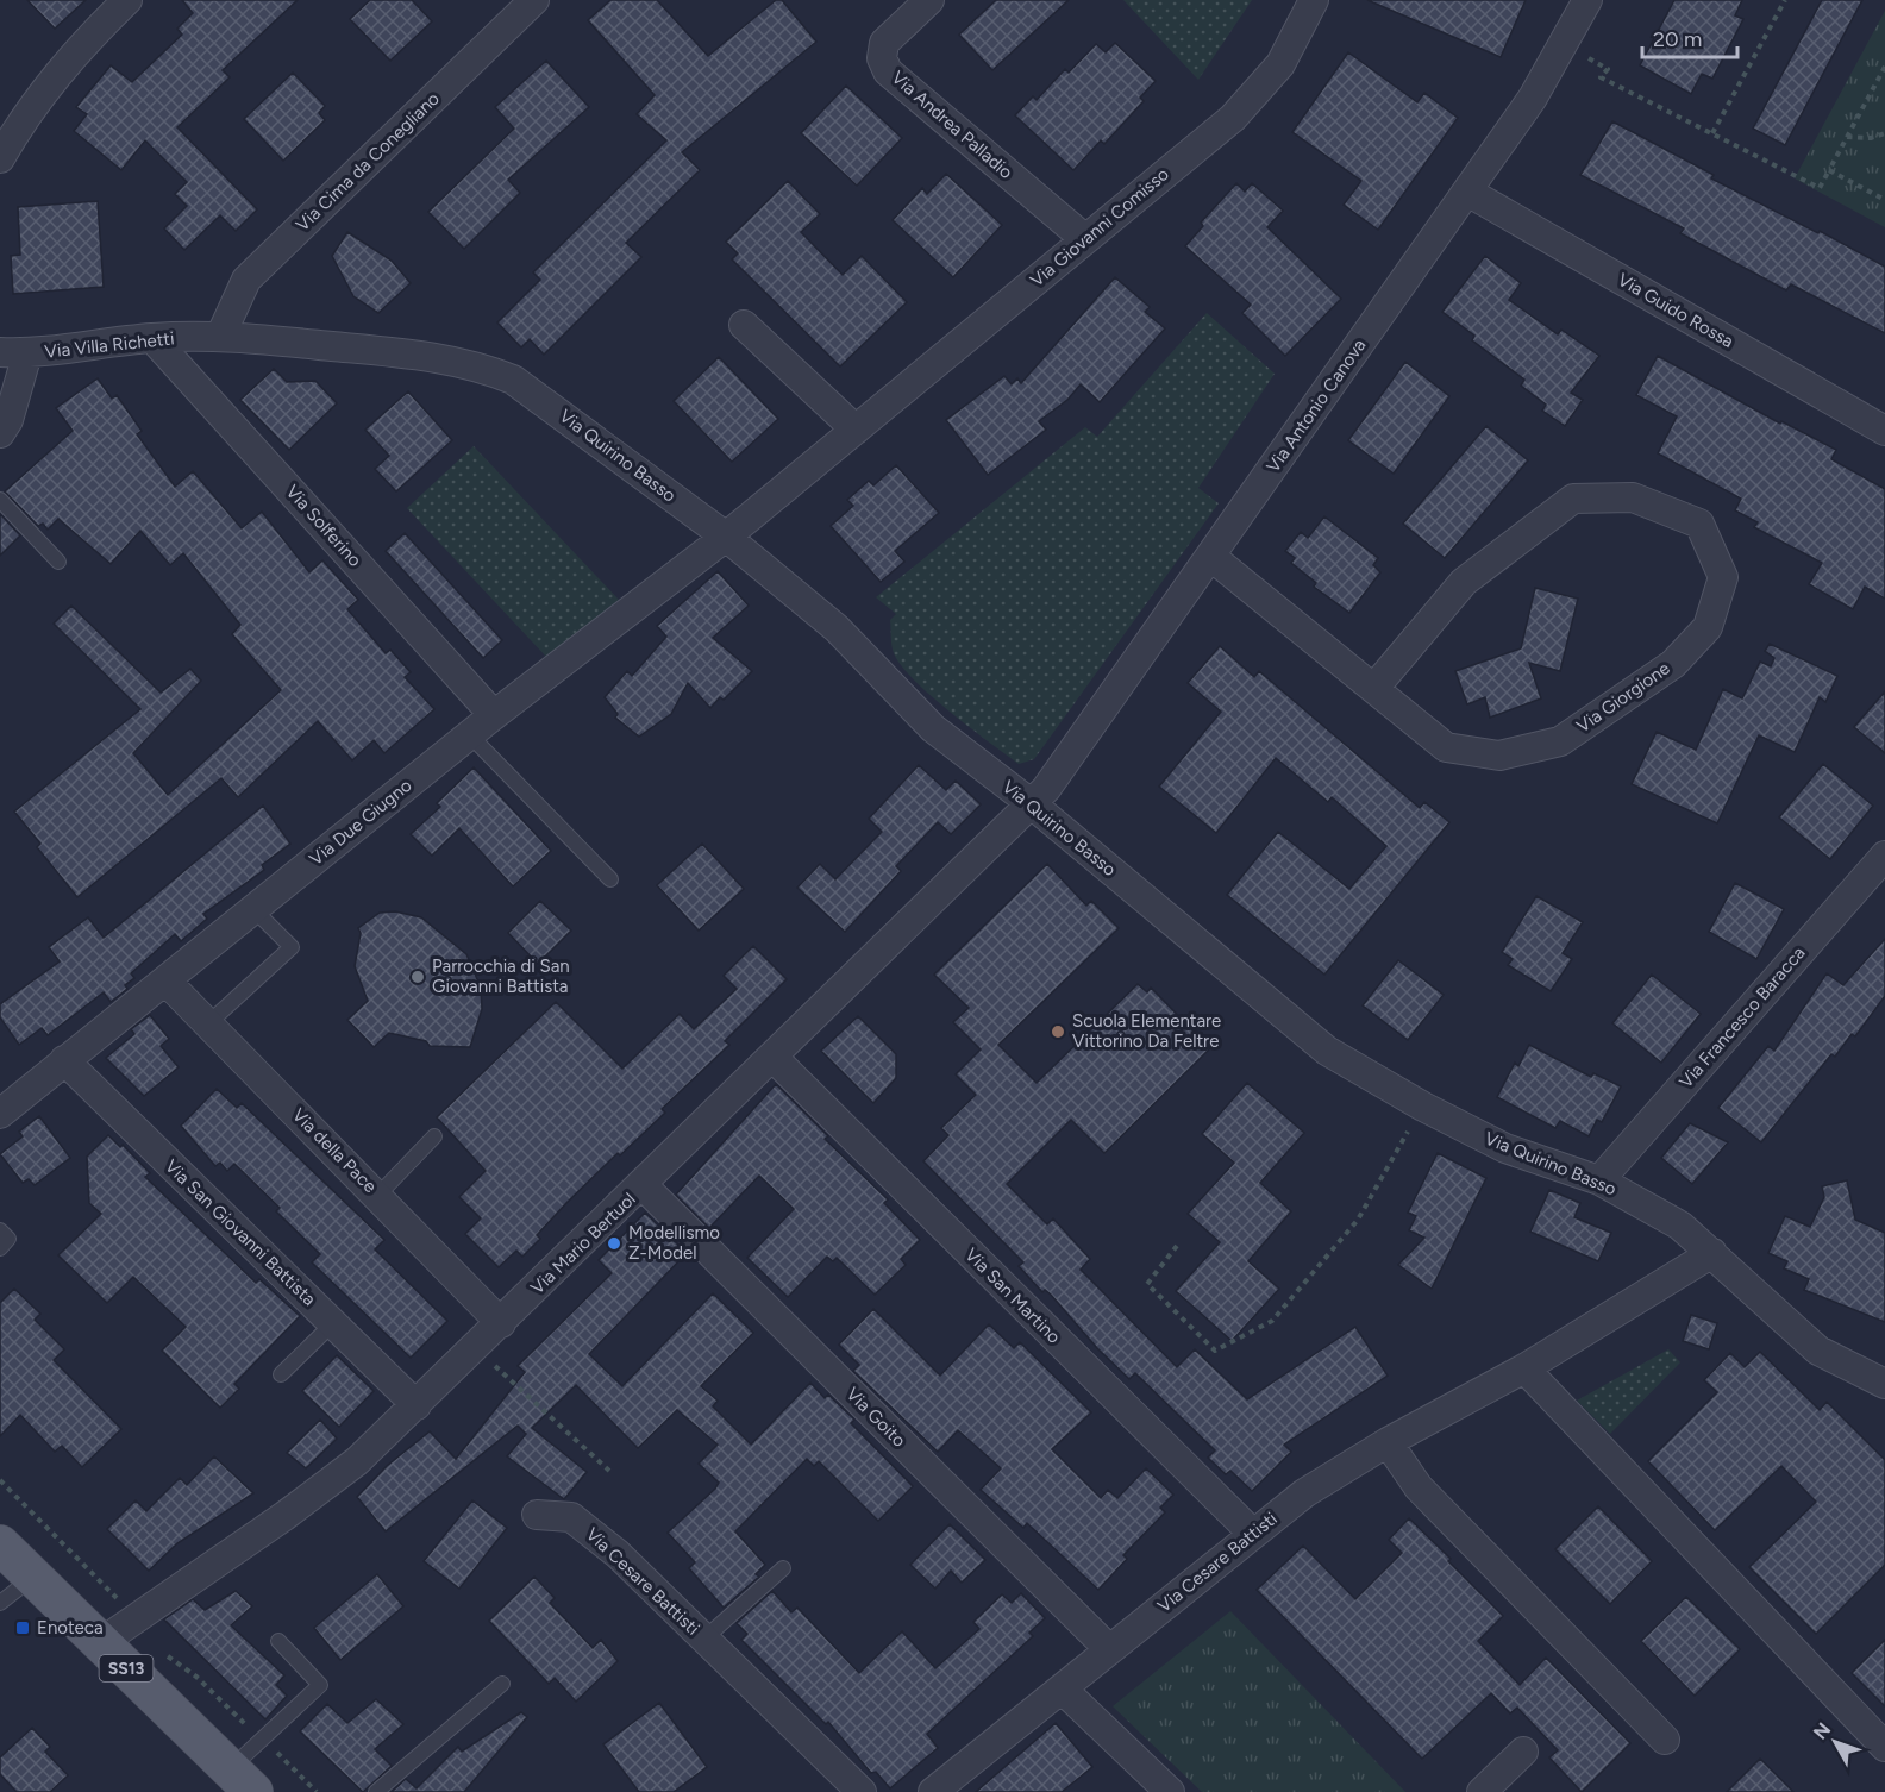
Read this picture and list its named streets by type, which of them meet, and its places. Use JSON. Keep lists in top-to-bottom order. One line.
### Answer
{"streets":{"main road":["SS13"],"street":["Via Andrea Palladio","Via Cima da Conegliano","Via Giovanni Comisso","Via Guido Rossa","Via Villa Richetti","Via Antonio Canova","Via Quirino Basso","Via Solferino","Via Giorgione","Via Due Giugno","Via Francesco Baracca","Via della Pace","Via San Giovanni Battista","Via Mario Bertuol","Via San Martino","Via Goito","Via Cesare Battisti"]},"crossings":[["Via Andrea Palladio","Via Giovanni Comisso"],["Via Cima da Conegliano","Via Villa Richetti"],["Via Cima da Conegliano","Via Quirino Basso"],["Via Giovanni Comisso","Via Quirino Basso"],["Via Giovanni Comisso","Via Due Giugno"],["Via Guido Rossa","Via Antonio Canova"],["Via Villa Richetti","Via Quirino Basso"],["Via Villa Richetti","Via Solferino"],["Via Antonio Canova","Via Quirino Basso"],["Via Antonio Canova","Via Giorgione"],["Via Antonio Canova","Via Mario Bertuol"],["Via Quirino Basso","Via Due Giugno"],["Via Quirino Basso","Via Francesco Baracca"],["Via Quirino Basso","Via Mario Bertuol"],["Via Quirino Basso","Via Cesare Battisti"],["Via Solferino","Via Due Giugno"],["Via Due Giugno","Via della Pace"],["Via Due Giugno","Via San Giovanni Battista"],["Via della Pace","Via Mario Bertuol"],["Via San Giovanni Battista","Via Mario Bertuol"],["Via Mario Bertuol","Via San Martino"],["Via Mario Bertuol","Via Goito"],["Via Mario Bertuol","SS13"],["Via San Martino","Via Cesare Battisti"],["Via Goito","Via Cesare Battisti"]],"places":{"other":["Parrocchia di San Giovanni Battista","Scuola Elementare Vittorino Da Feltre","Modellismo Z-Model"],"transit":["Enoteca"]},"scale_bar":"20 m","north":"top left"}
